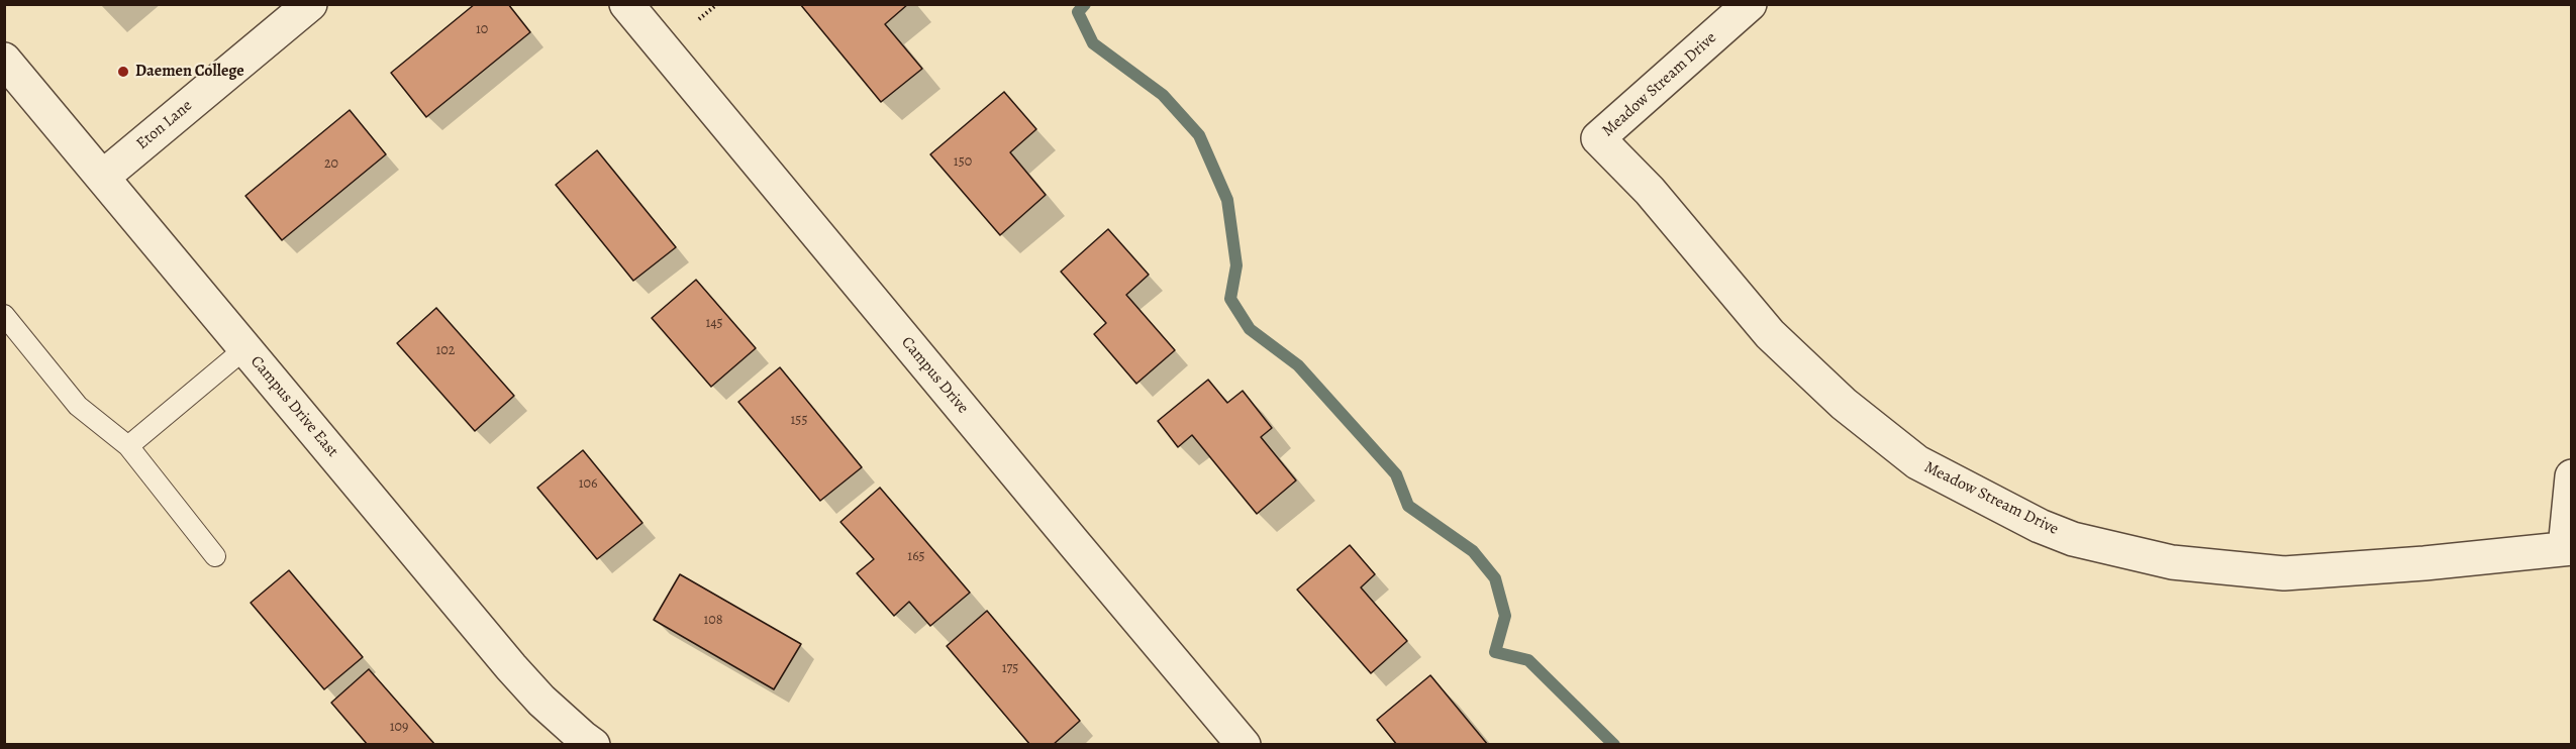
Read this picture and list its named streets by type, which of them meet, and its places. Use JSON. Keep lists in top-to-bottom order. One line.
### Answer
{"streets":{"street":["Meadow Stream Drive","Eton Lane","Campus Drive","Campus Drive East"]},"crossings":[["Eton Lane","Campus Drive East"]],"places":["Daemen College"],"house_numbers":["10","150","20","145","102","155","106","165","108","175","109"]}
